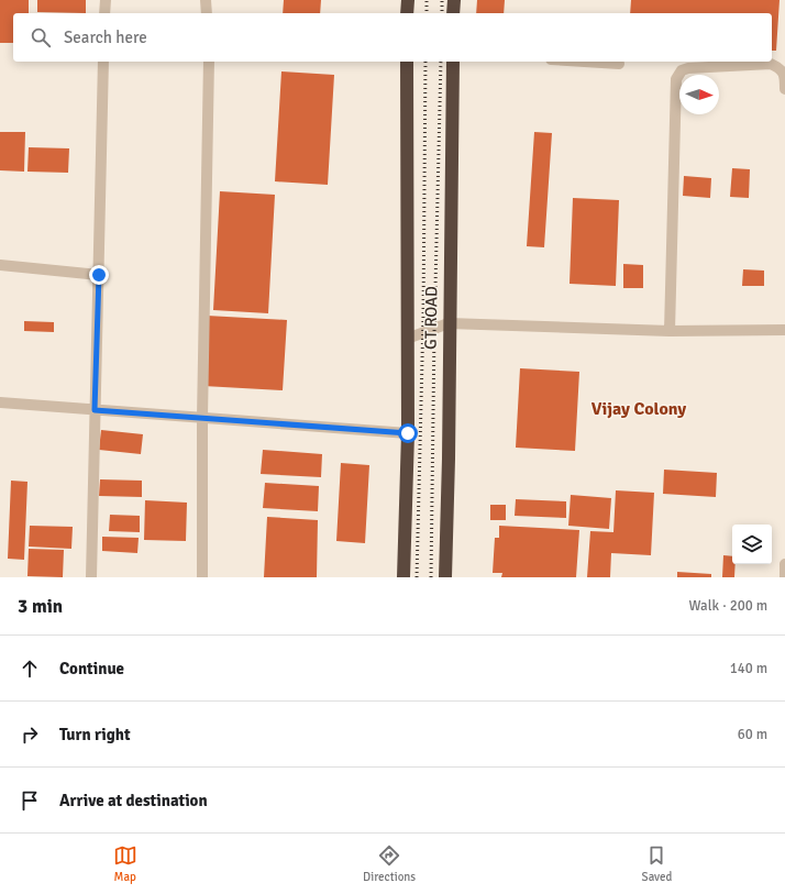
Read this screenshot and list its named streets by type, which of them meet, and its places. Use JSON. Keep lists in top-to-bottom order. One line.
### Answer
{"streets":{"highway":["GT ROAD"]},"districts":["Vijay Colony"],"north":"right","page":{"search":"Search here","heading":["3 min","Walk · 200 m"],"list":[["Continue","140 m"],["Turn right","60 m"],"Arrive at destination"],"nav":["Map","Directions","Saved"]}}
